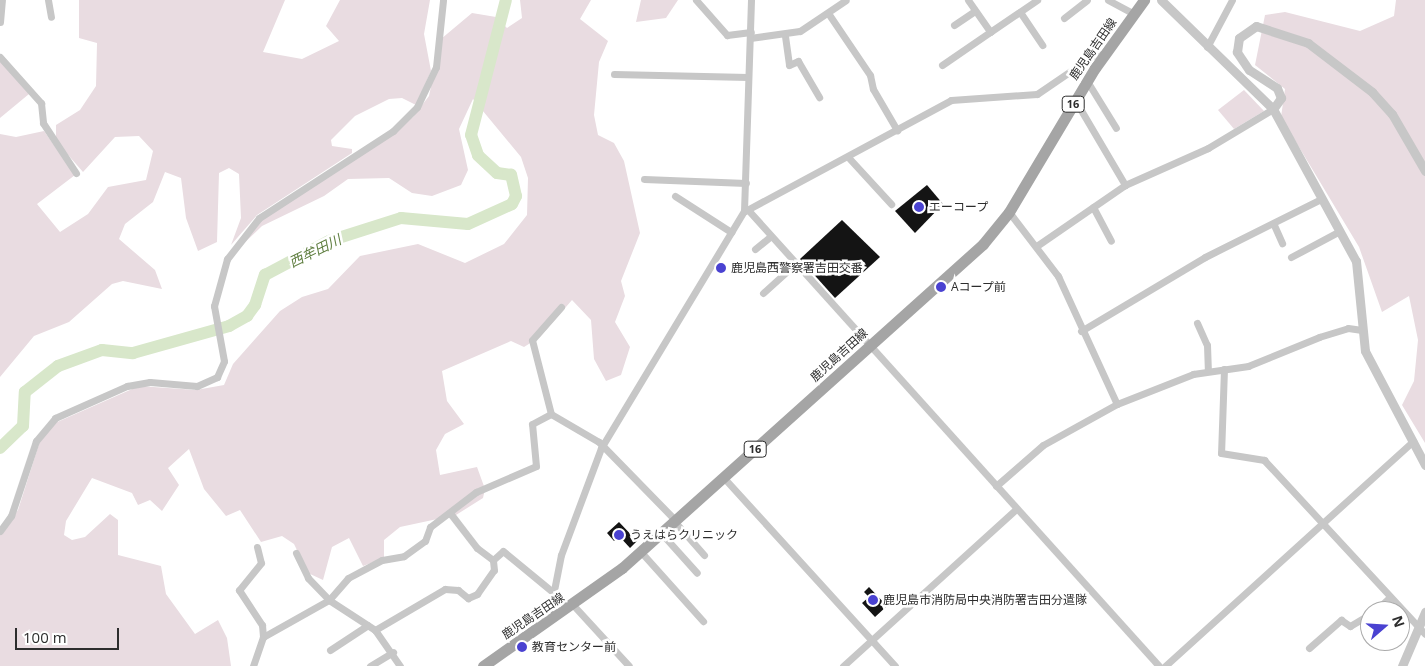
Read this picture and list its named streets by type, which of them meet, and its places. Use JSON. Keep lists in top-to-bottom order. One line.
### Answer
{"streets":{"main road":["鹿児島吉田線","16"]},"water":["西牟田川"],"places":["エーコープ","鹿児島西警察署吉田交番","Aコープ前","うえはらクリニック","鹿児島市消防局中央消防署吉田分遣隊","教育センター前"],"scale_bar":"100 m","north":"right"}
